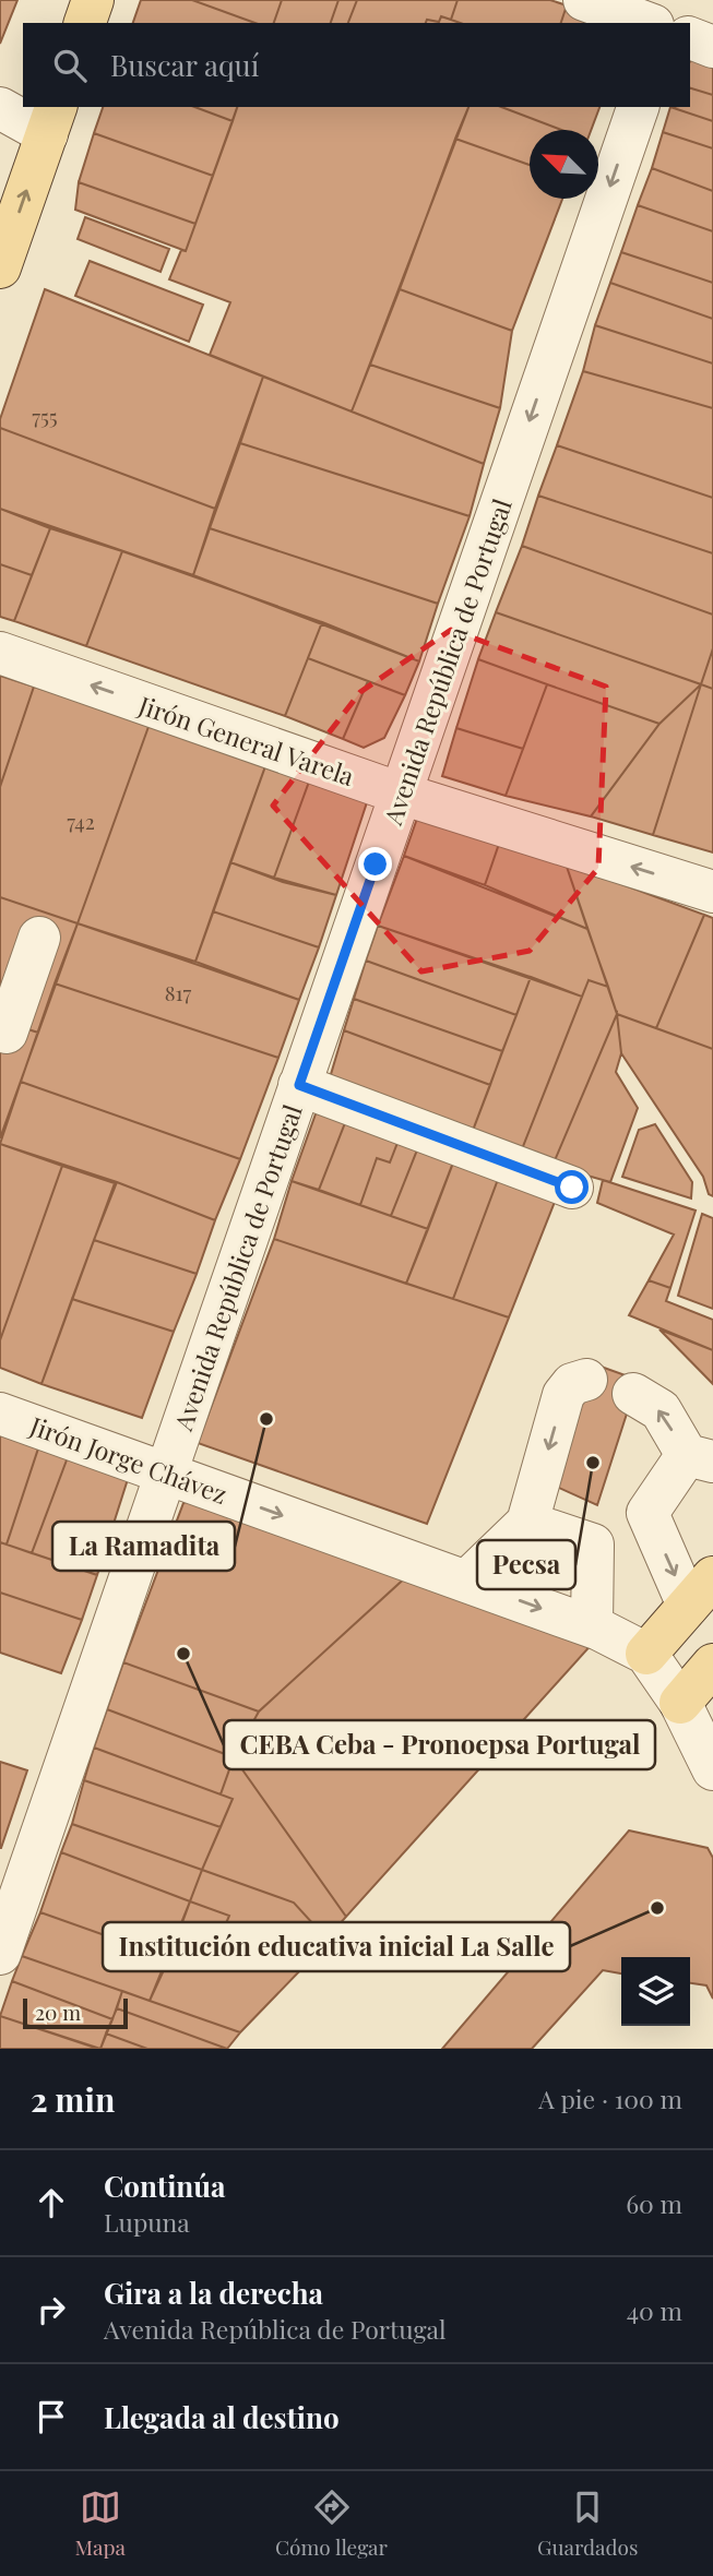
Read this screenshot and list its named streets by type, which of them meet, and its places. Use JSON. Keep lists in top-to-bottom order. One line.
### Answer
{"streets":{"street":["Avenida República de Portugal","Jirón General Varela","Jirón Jorge Chávez"]},"crossings":[["Avenida República de Portugal","Jirón General Varela"],["Avenida República de Portugal","Jirón Jorge Chávez"]],"one_way":["Avenida República de Portugal","Jirón Jorge Chávez"],"places":["La Ramadita","Pecsa","CEBA Ceba - Pronoepsa Portugal","Institución educativa inicial La Salle"],"house_numbers":["755","742","817"],"scale_bar":"20 m","north":"top left","page":{"search":"Buscar aquí","scale":"20 m","heading":["2 min","A pie · 100 m"],"list":[["Continúa","Lupuna","60 m"],["Gira a la derecha","Avenida República de Portugal","40 m"],"Llegada al destino"],"nav":["Mapa","Cómo llegar","Guardados"]}}
